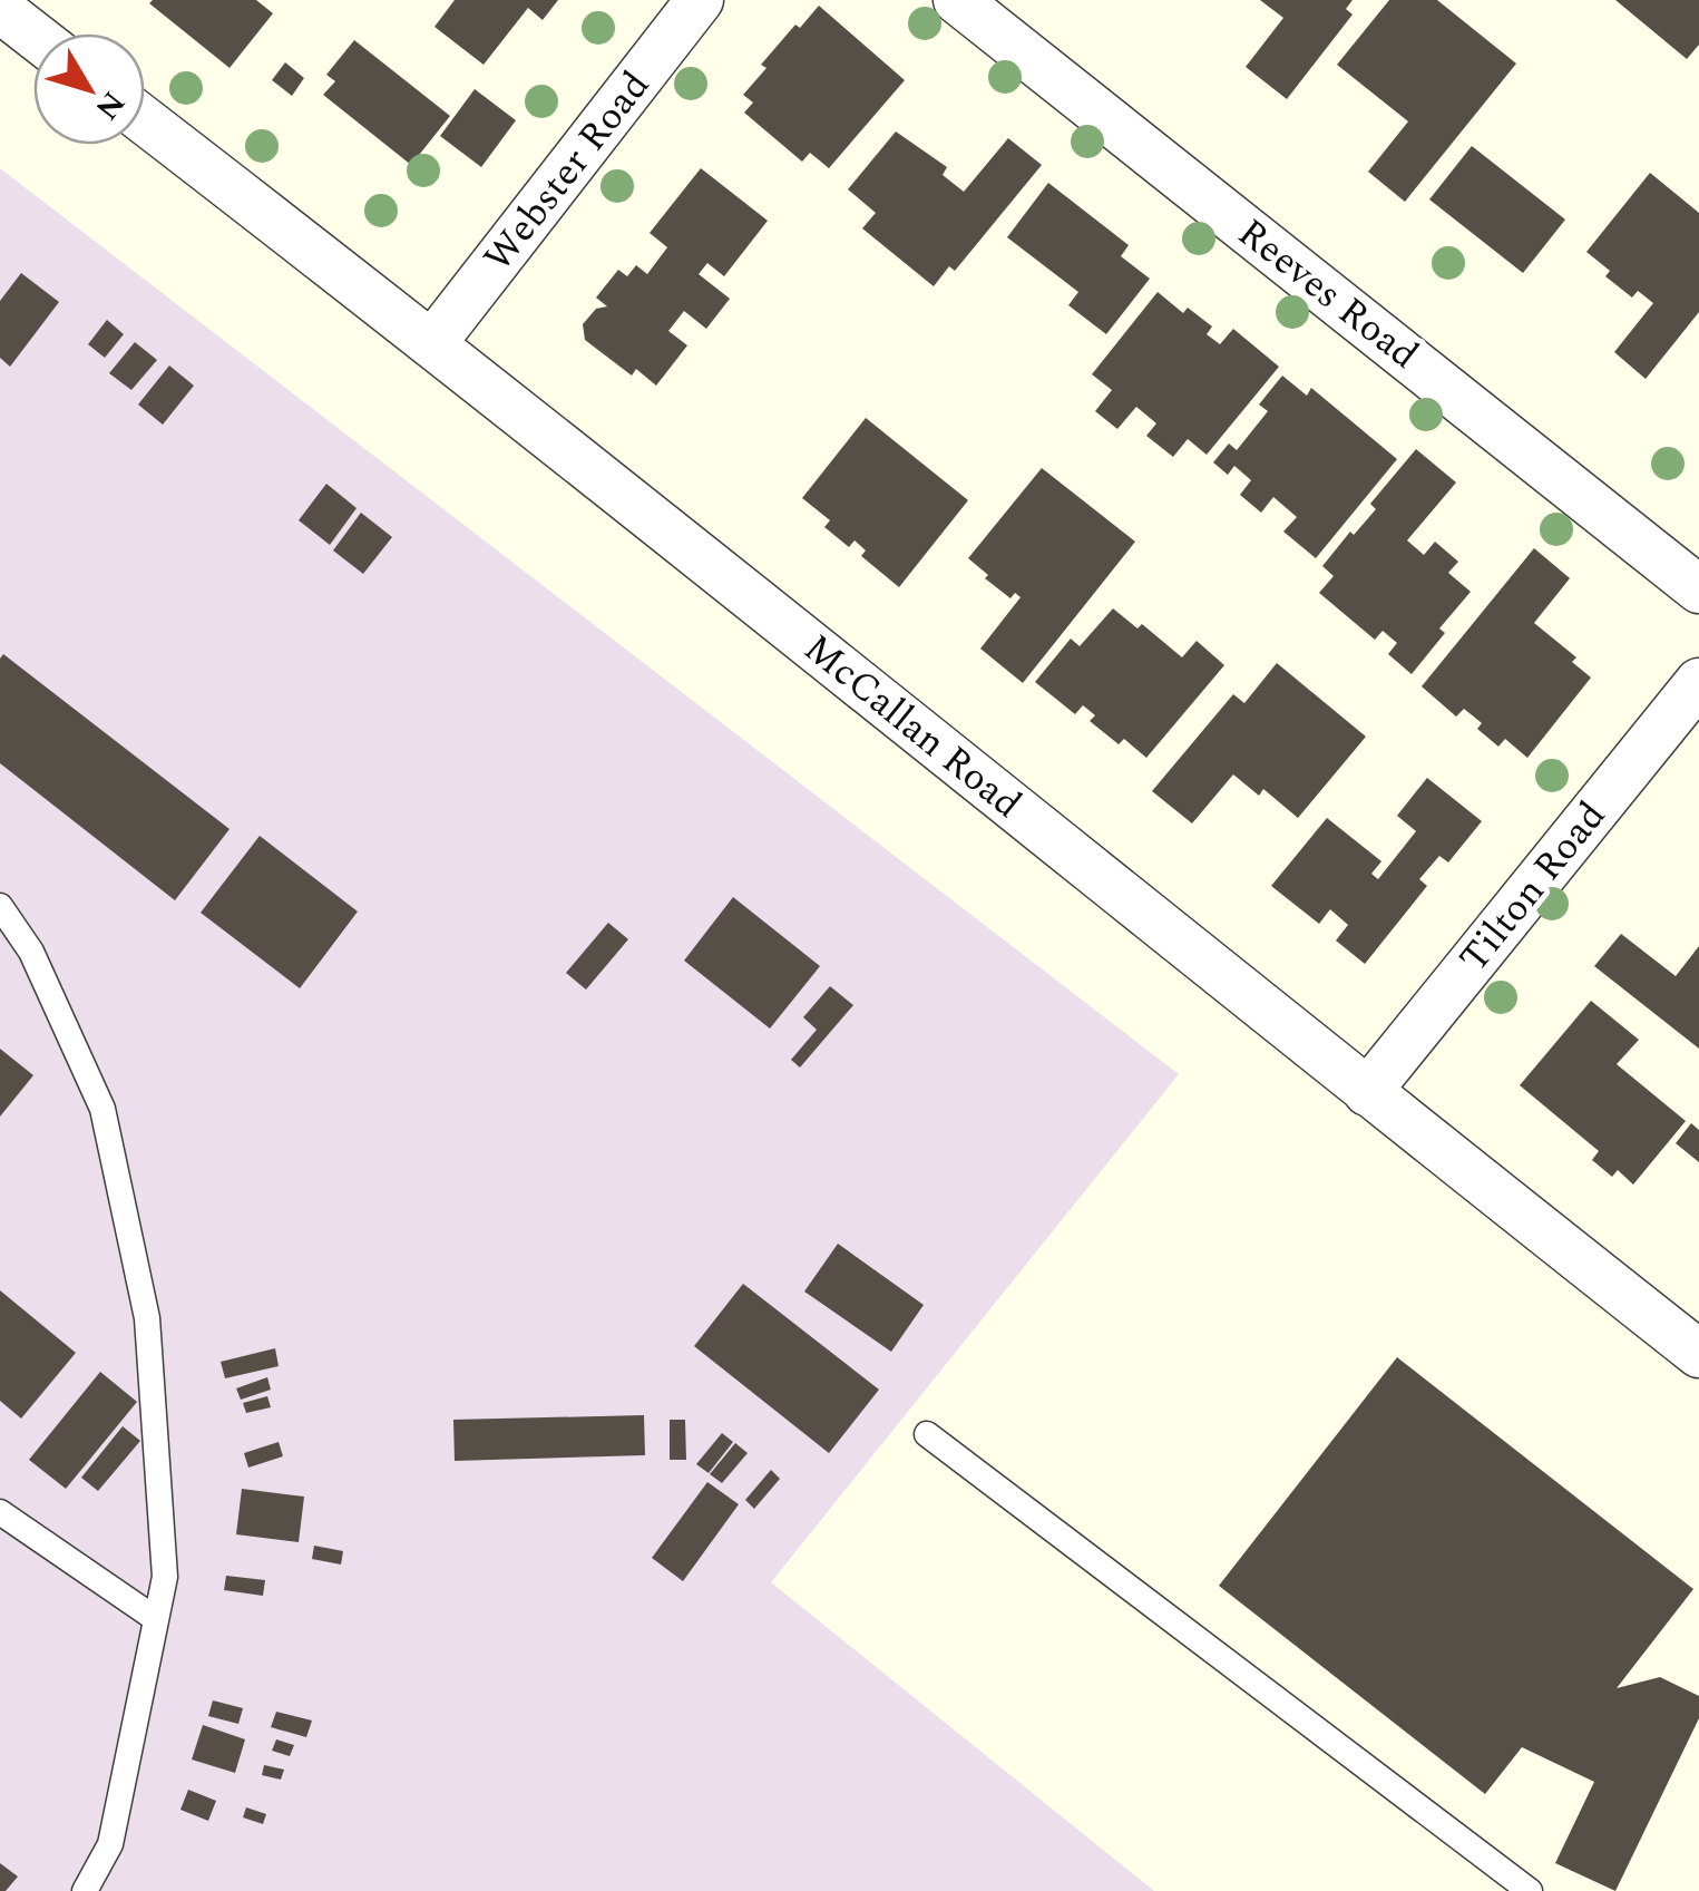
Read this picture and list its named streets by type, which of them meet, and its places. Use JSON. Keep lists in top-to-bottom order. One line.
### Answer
{"streets":{"street":["Webster Road","Reeves Road","McCallan Road","Tilton Road"]},"crossings":[["Webster Road","McCallan Road"],["McCallan Road","Tilton Road"]],"north":"bottom right"}
